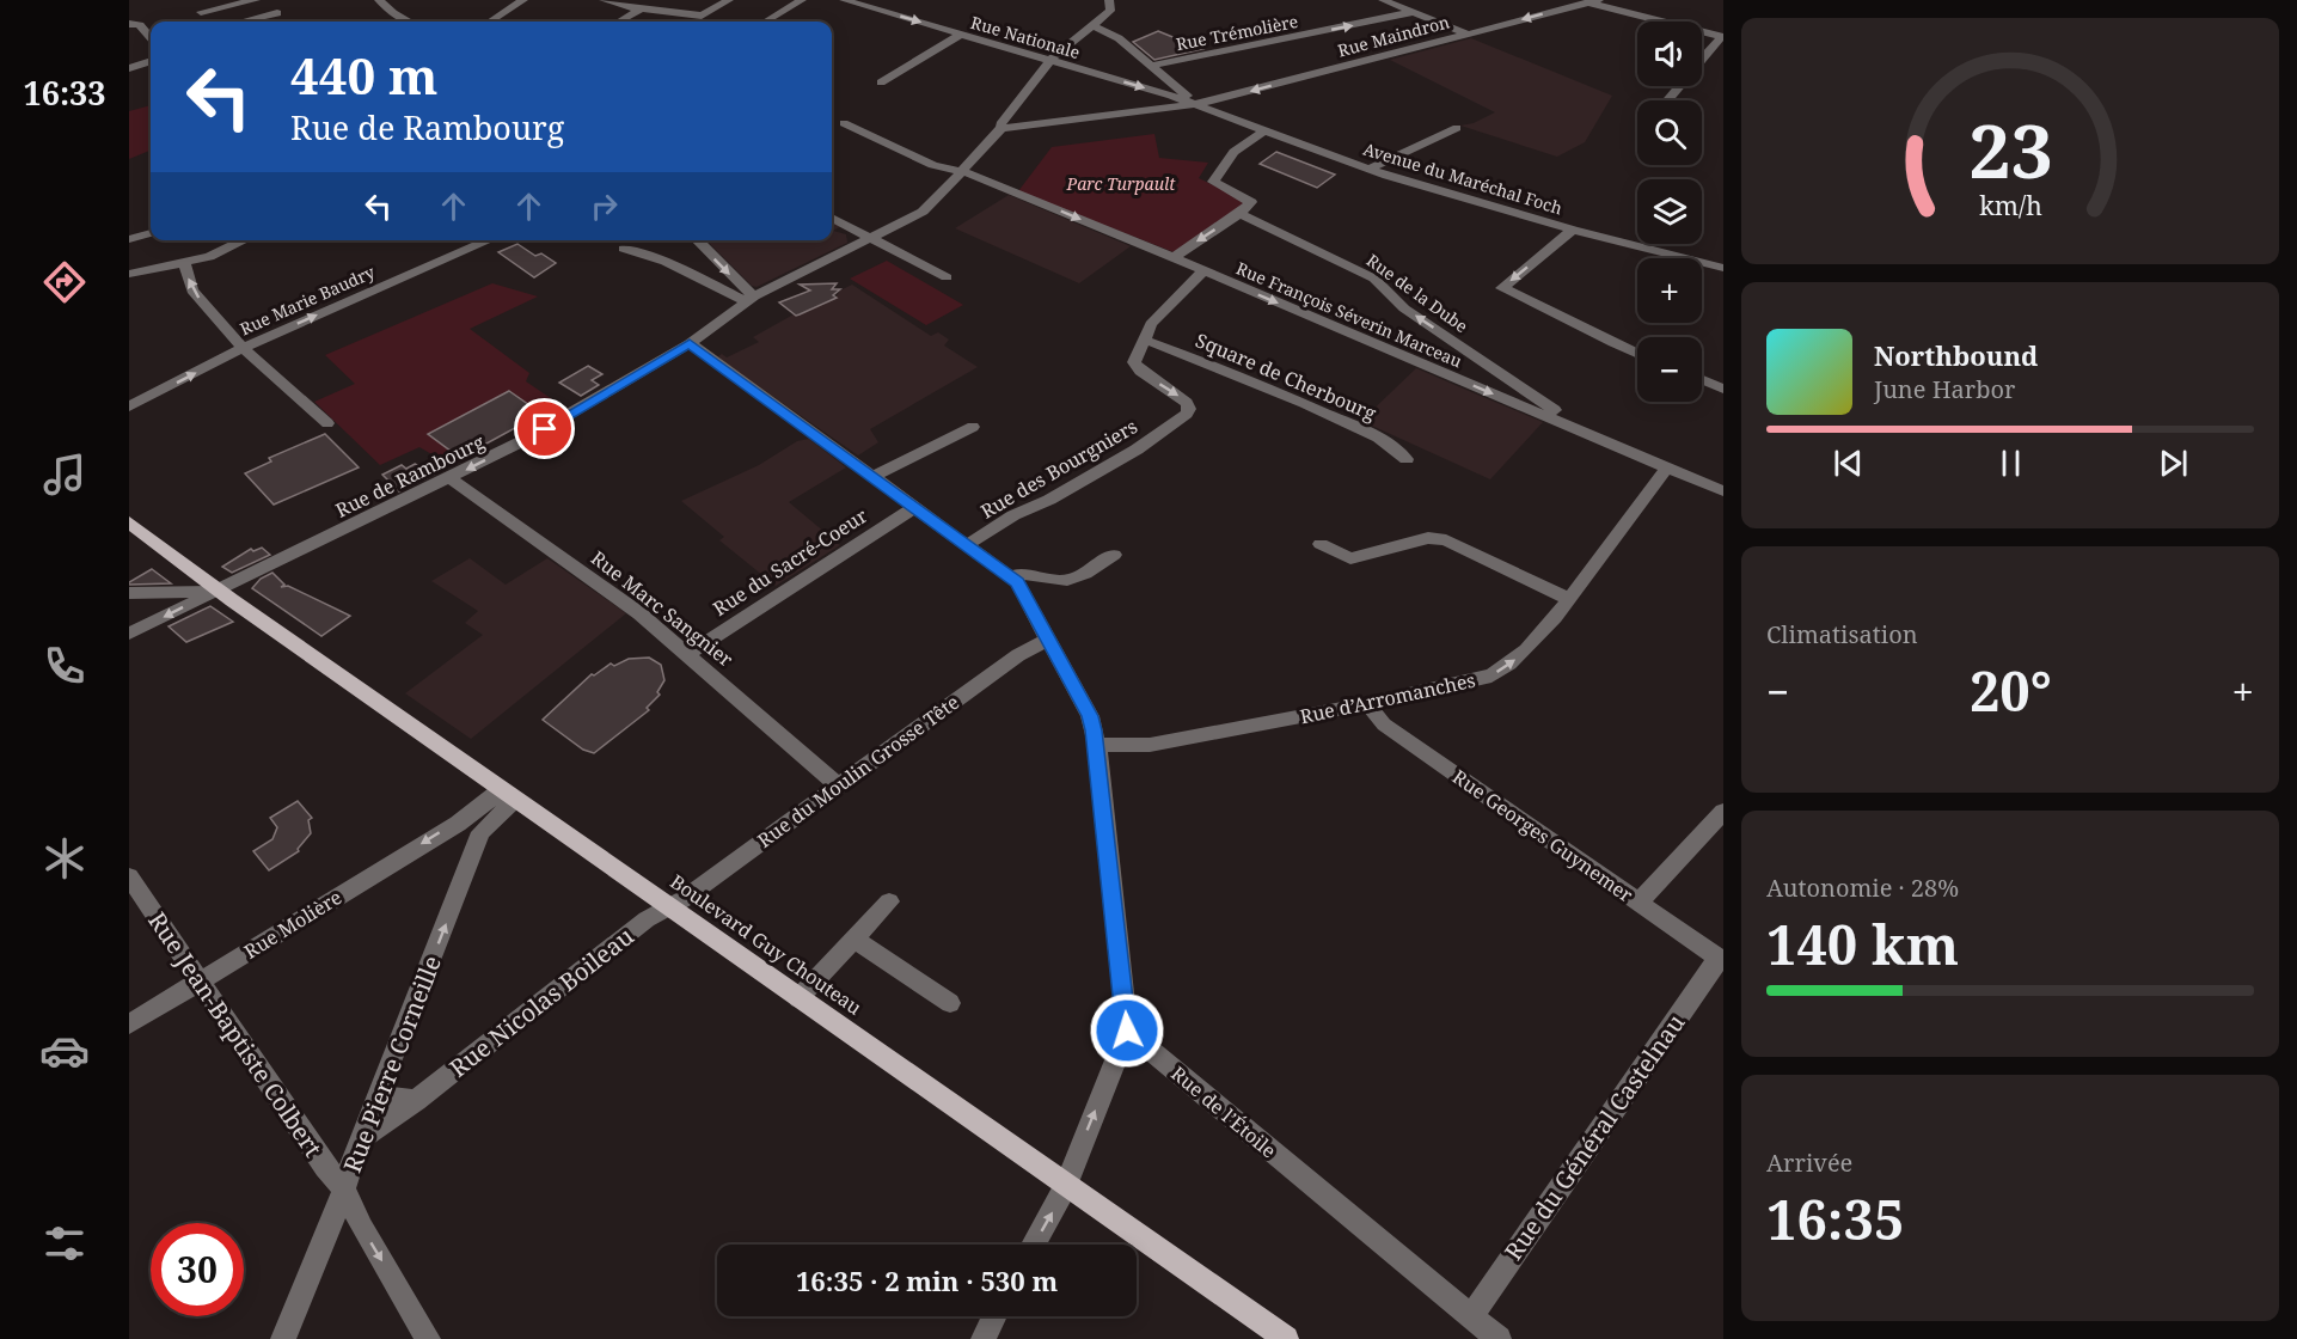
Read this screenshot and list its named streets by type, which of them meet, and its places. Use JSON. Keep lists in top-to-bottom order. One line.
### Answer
{"streets":{"main road":["Boulevard Guy Chouteau"],"street":["Rue Trémolière","Rue Maindron","Rue Nationale","Avenue du Maréchal Foch","Rue de la Dube","Rue Marie Baudry","Rue François Séverin Marceau","Square de Cherbourg","Rue des Bourgniers","Rue de Rambourg","Rue du Sacré-Coeur","Rue Marc Sangnier","Rue d’Arromanches","Rue du Moulin Grosse Tête","Rue Georges Guynemer","Rue Molière","Rue Nicolas Boileau","Rue Jean-Baptiste Colbert","Rue Pierre Corneille","Rue de l’Étoile","Rue du Général Castelnau"]},"crossings":[["Rue Maindron","Rue Nationale"],["Rue Maindron","Avenue du Maréchal Foch"],["Rue Maindron","Rue de Rambourg"],["Rue Nationale","Avenue du Maréchal Foch"],["Rue Nationale","Rue de Rambourg"],["Rue de la Dube","Rue François Séverin Marceau"],["Rue François Séverin Marceau","Rue de Rambourg"],["Rue François Séverin Marceau","Rue d’Arromanches"],["Square de Cherbourg","Rue des Bourgniers"],["Rue de Rambourg","Rue Marc Sangnier"],["Rue de Rambourg","Boulevard Guy Chouteau"],["Rue du Sacré-Coeur","Rue Marc Sangnier"],["Rue Marc Sangnier","Rue du Moulin Grosse Tête"],["Rue d’Arromanches","Rue Georges Guynemer"],["Rue du Moulin Grosse Tête","Boulevard Guy Chouteau"],["Rue du Moulin Grosse Tête","Rue Nicolas Boileau"],["Rue Georges Guynemer","Rue du Général Castelnau"],["Rue Molière","Boulevard Guy Chouteau"],["Rue Molière","Rue Jean-Baptiste Colbert"],["Rue Molière","Rue Pierre Corneille"],["Boulevard Guy Chouteau","Rue Nicolas Boileau"],["Boulevard Guy Chouteau","Rue Pierre Corneille"],["Rue Nicolas Boileau","Rue Pierre Corneille"],["Rue Jean-Baptiste Colbert","Rue Pierre Corneille"],["Rue de l’Étoile","Rue du Général Castelnau"]],"one_way":["Rue Trémolière","Rue Maindron","Rue de la Dube","Rue François Séverin Marceau","Rue Molière","Rue Pierre Corneille"],"parks":["Parc Turpault"],"page":{"tabs":"16:33","map_buttons":["+","−"],"turn":["440 m","Rue de Rambourg"],"song":["Northbound","June Harbor"],"tile":["Climatisation",["Autonomie · 28%","140 km"],["Arrivée","16:35"]],"heat":["−","20°","+"],"limit":"30","trip":"16:35 · 2 min · 530 m","gauge":["23","km/h"]}}
